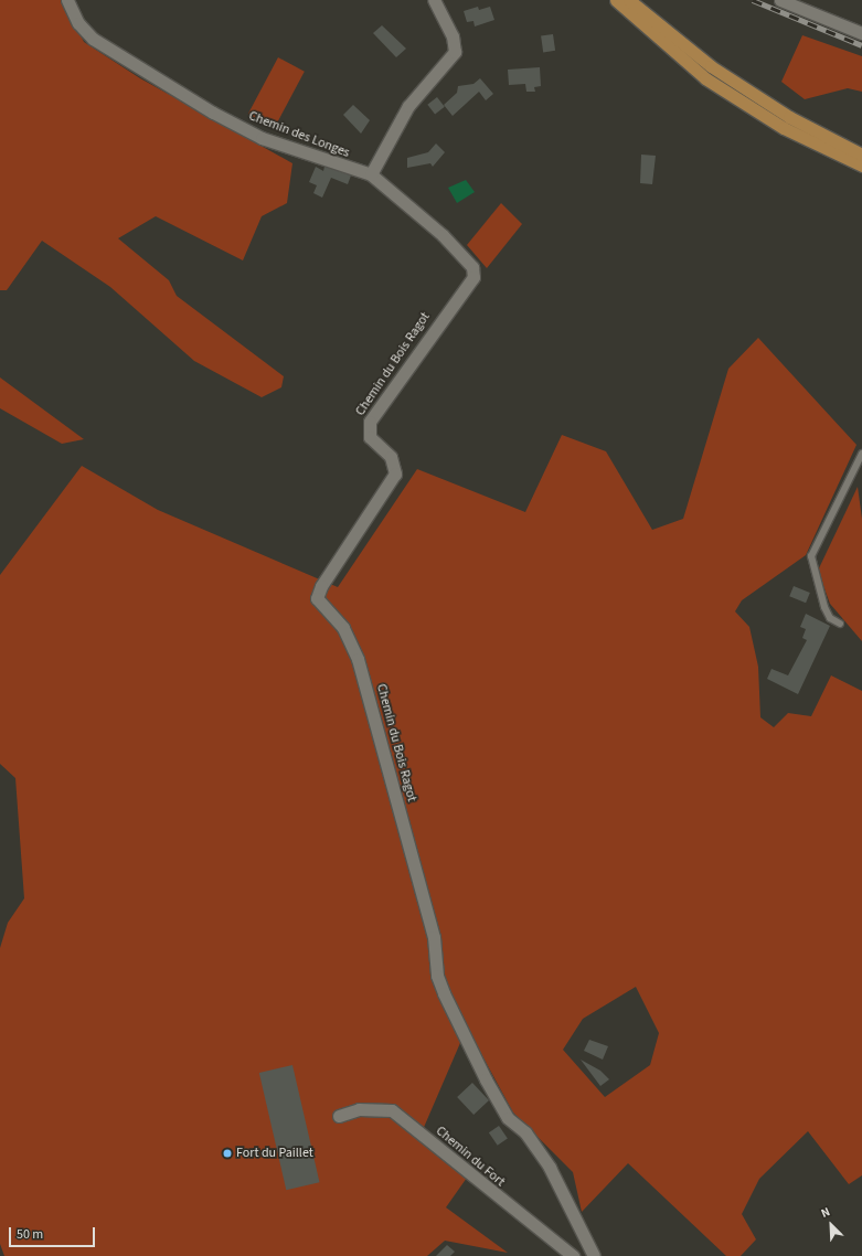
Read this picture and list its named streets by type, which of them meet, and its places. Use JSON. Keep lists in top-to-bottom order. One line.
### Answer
{"streets":{"street":["Chemin des Longes","Chemin du Bois Ragot","Chemin du Fort"]},"crossings":[["Chemin des Longes","Chemin du Bois Ragot"]],"places":["Fort du Paillet"],"scale_bar":"50 m","north":"top left"}
